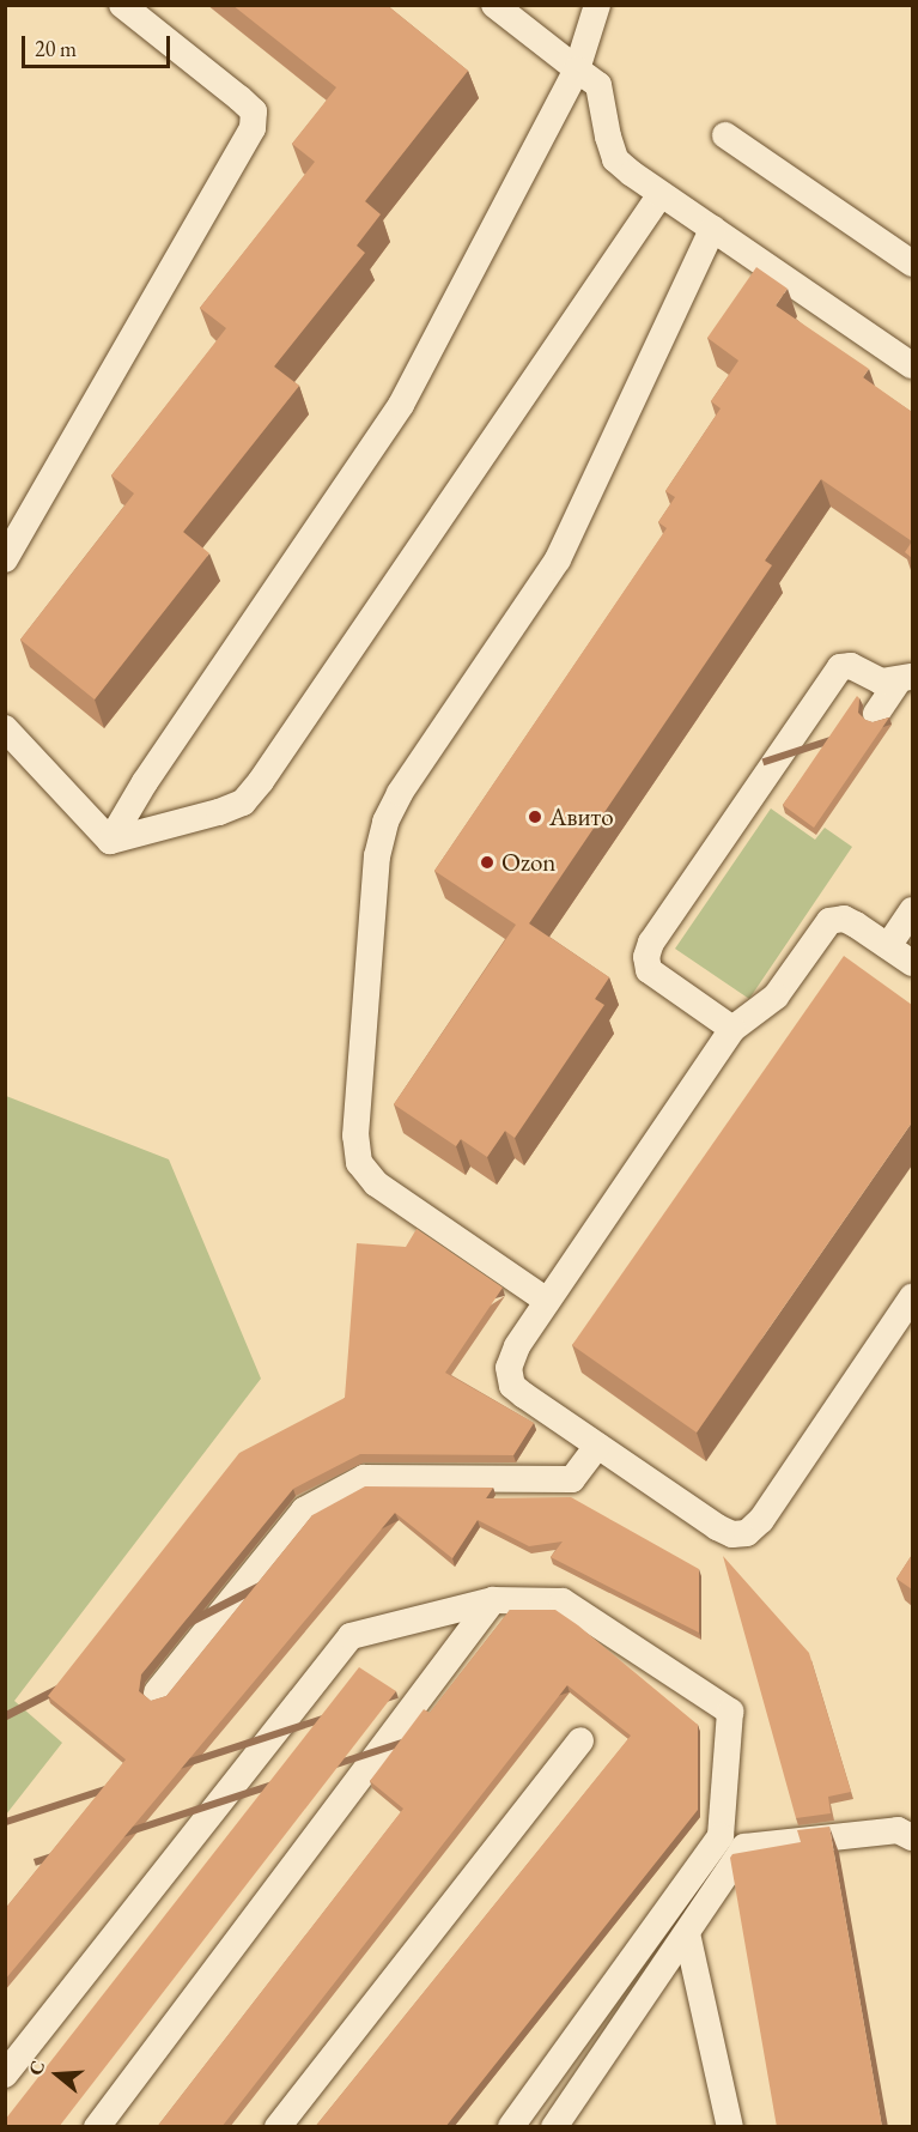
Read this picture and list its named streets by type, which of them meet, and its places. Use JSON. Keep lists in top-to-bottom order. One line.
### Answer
{"places":["Авито","Ozon"],"scale_bar":"20 m","north":"left"}
